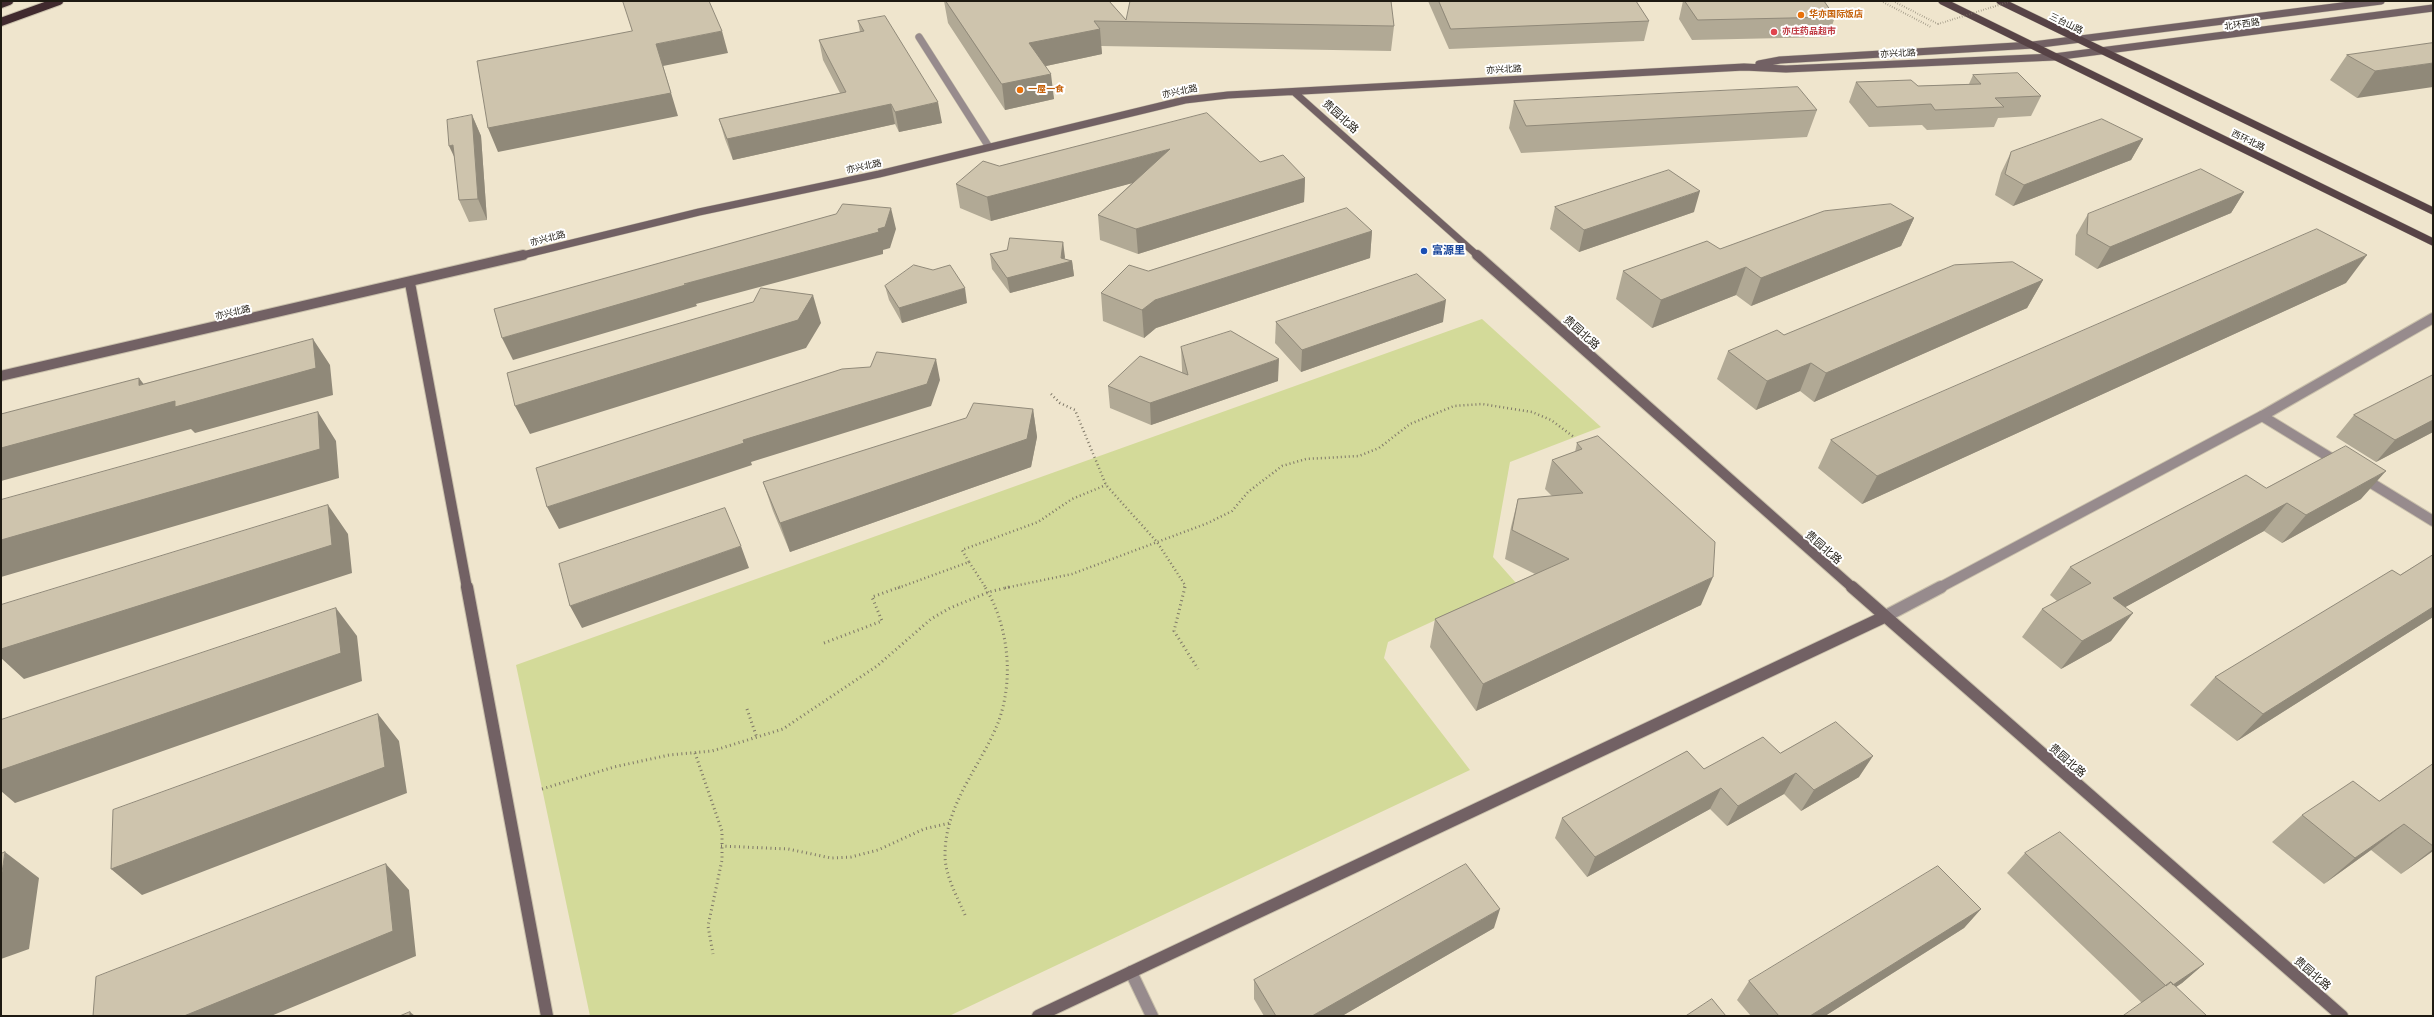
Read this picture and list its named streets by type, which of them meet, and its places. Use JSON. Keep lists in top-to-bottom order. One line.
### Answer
{"streets":{"main road":["三台山路","西环北路"],"street":["北环西路","亦兴北路","贵园北路"]},"crossings":[["三台山路","北环西路"],["三台山路","西环北路"],["北环西路","亦兴北路"],["北环西路","西环北路"],["亦兴北路","贵园北路"],["亦兴北路","西环北路"]],"places":["华亦国际饭店","亦庄药品超市","一屋一食","富源里"]}
